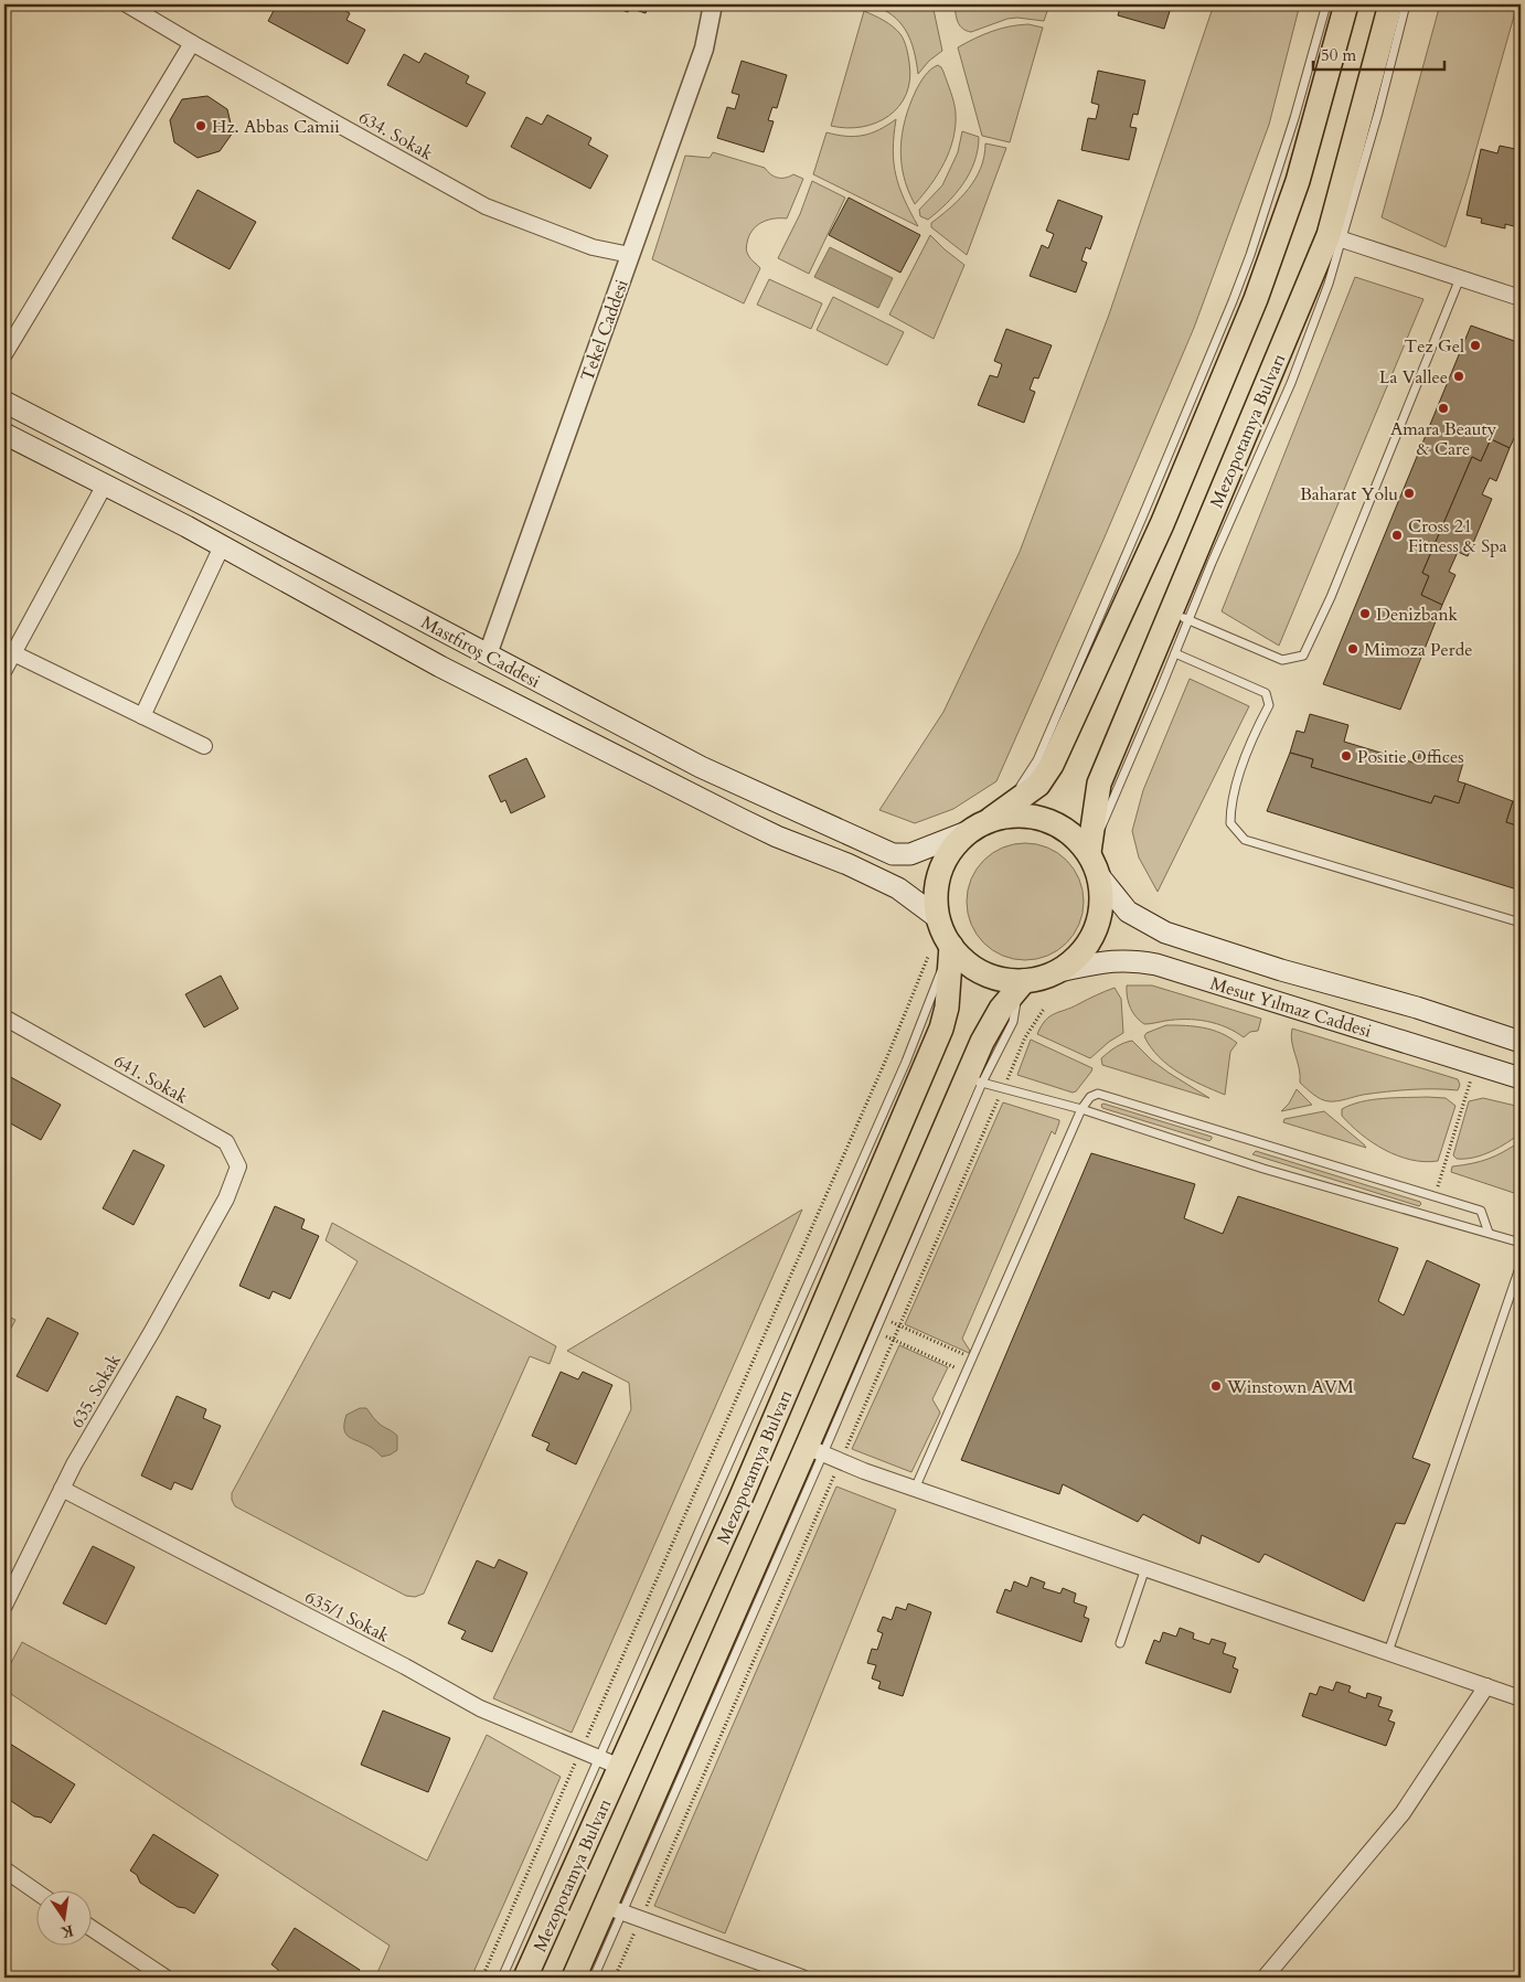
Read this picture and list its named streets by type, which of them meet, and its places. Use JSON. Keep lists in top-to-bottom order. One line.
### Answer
{"streets":{"main road":["Mezopotamya Bulvarı","Mastfıroş Caddesi","Mesut Yılmaz Caddesi"],"street":["634. Sokak","Tekel Caddesi","641. Sokak","635. Sokak","635/1 Sokak"]},"crossings":[["634. Sokak","Tekel Caddesi"],["Tekel Caddesi","Mastfıroş Caddesi"],["Mezopotamya Bulvarı","Mastfıroş Caddesi"],["Mezopotamya Bulvarı","Mesut Yılmaz Caddesi"],["Mezopotamya Bulvarı","635/1 Sokak"],["Mastfıroş Caddesi","Mesut Yılmaz Caddesi"],["641. Sokak","635. Sokak"],["635. Sokak","635/1 Sokak"]],"places":["Hz. Abbas Camii","Tez Gel","La Vallee","Amara Beauty & Care","Baharat Yolu","Cross 21 Fitness & Spa","Denizbank","Mimoza Perde","Positie Offices","Winstown AVM"],"scale_bar":"50 m","north":"bottom"}
